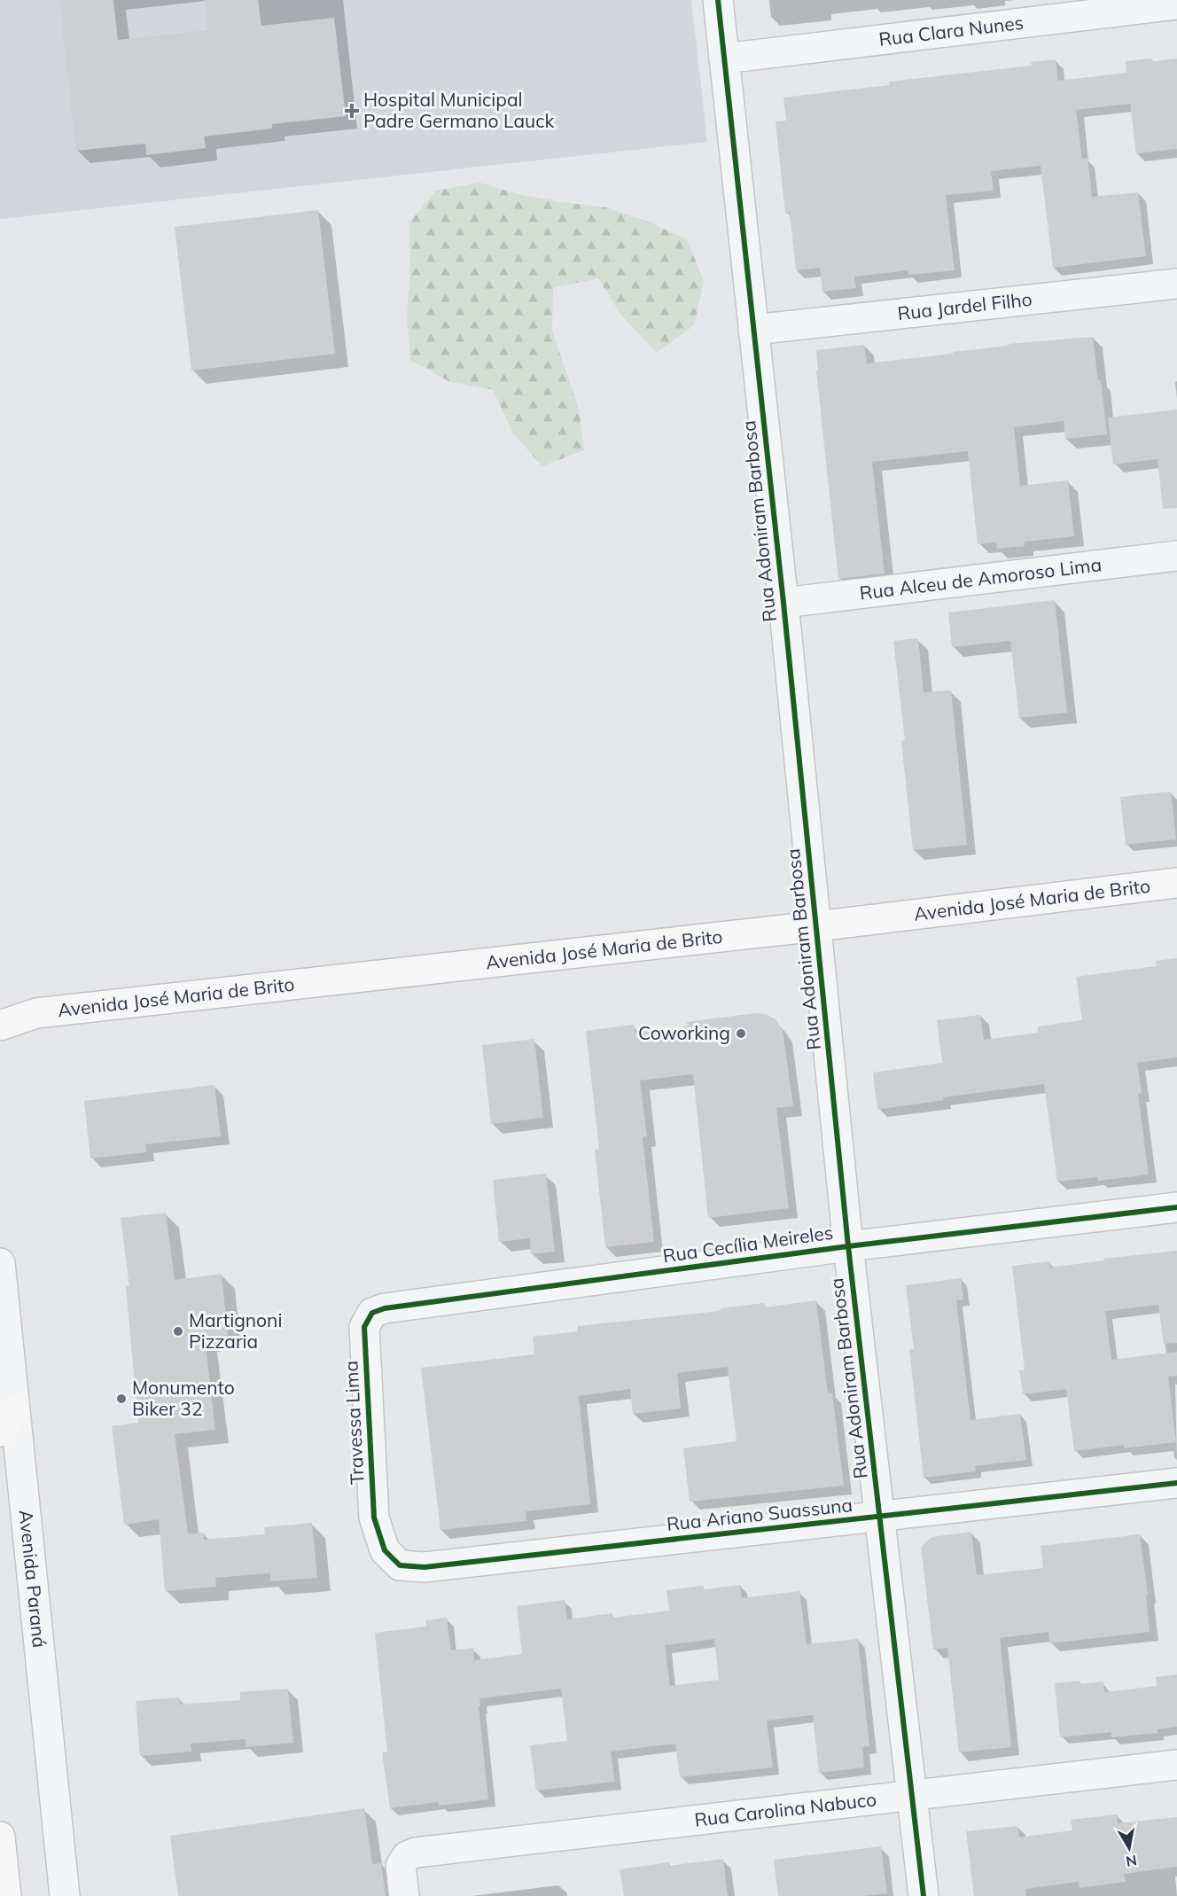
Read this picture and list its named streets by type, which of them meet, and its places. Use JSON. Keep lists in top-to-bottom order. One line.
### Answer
{"streets":{"main road":["Avenida José Maria de Brito"],"street":["Rua Clara Nunes","Rua Jardel Filho","Rua Adoniram Barbosa","Rua Alceu de Amoroso Lima","Rua Cecília Meireles","Travessa Lima","Rua Ariano Suassuna","Avenida Paraná","Rua Carolina Nabuco"]},"crossings":[["Rua Clara Nunes","Rua Adoniram Barbosa"],["Rua Jardel Filho","Rua Adoniram Barbosa"],["Rua Adoniram Barbosa","Rua Alceu de Amoroso Lima"],["Rua Adoniram Barbosa","Avenida José Maria de Brito"],["Rua Adoniram Barbosa","Rua Cecília Meireles"],["Rua Adoniram Barbosa","Rua Ariano Suassuna"],["Rua Adoniram Barbosa","Rua Carolina Nabuco"],["Rua Cecília Meireles","Travessa Lima"],["Travessa Lima","Rua Ariano Suassuna"]],"places":{"health":["Hospital Municipal Padre Germano Lauck"],"other":["Coworking","Martignoni Pizzaria","Monumento Biker 32"]},"north":"bottom"}
